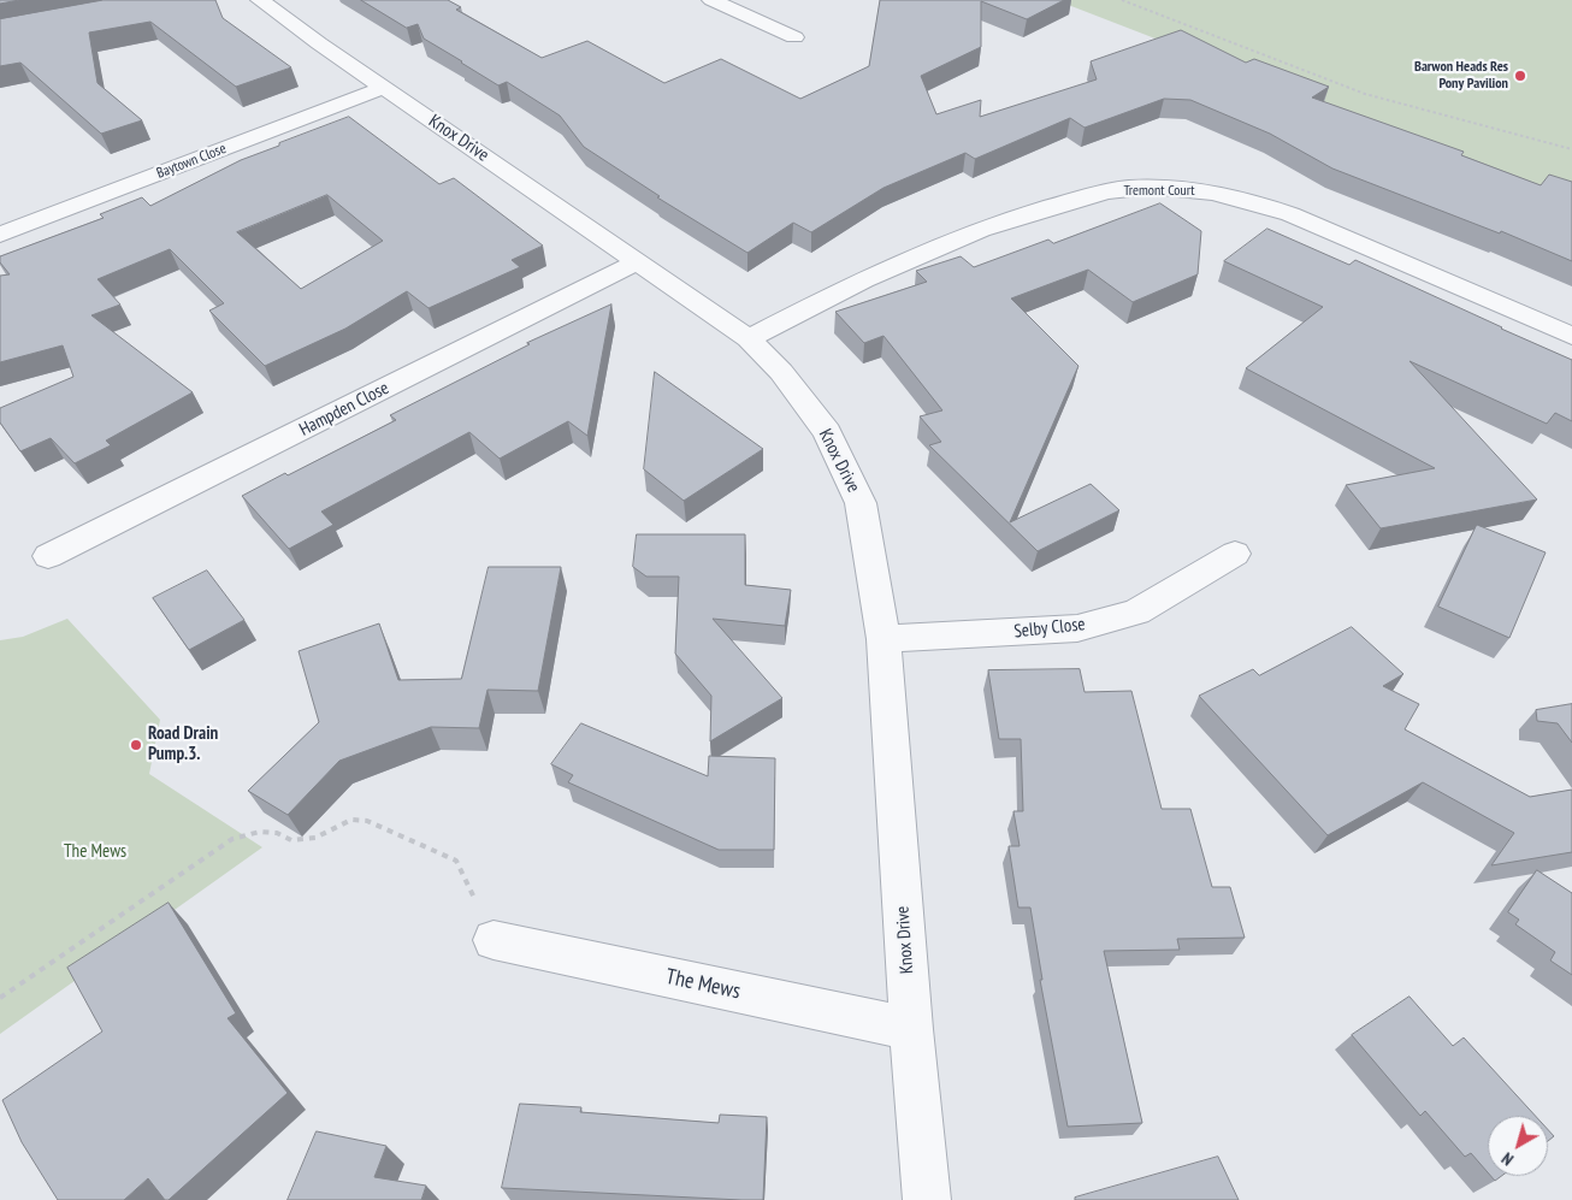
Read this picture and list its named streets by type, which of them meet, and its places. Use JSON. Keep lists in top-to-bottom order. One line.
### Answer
{"streets":{"street":["Knox Drive","Baytown Close","Tremont Court","Hampden Close","Selby Close","The Mews"]},"crossings":[["Knox Drive","Baytown Close"],["Knox Drive","Tremont Court"],["Knox Drive","Hampden Close"],["Knox Drive","Selby Close"],["Knox Drive","The Mews"]],"parks":["The Mews"],"places":["Barwon Heads Res Pony Pavilion","Road Drain Pump.3."],"north":"bottom left"}
